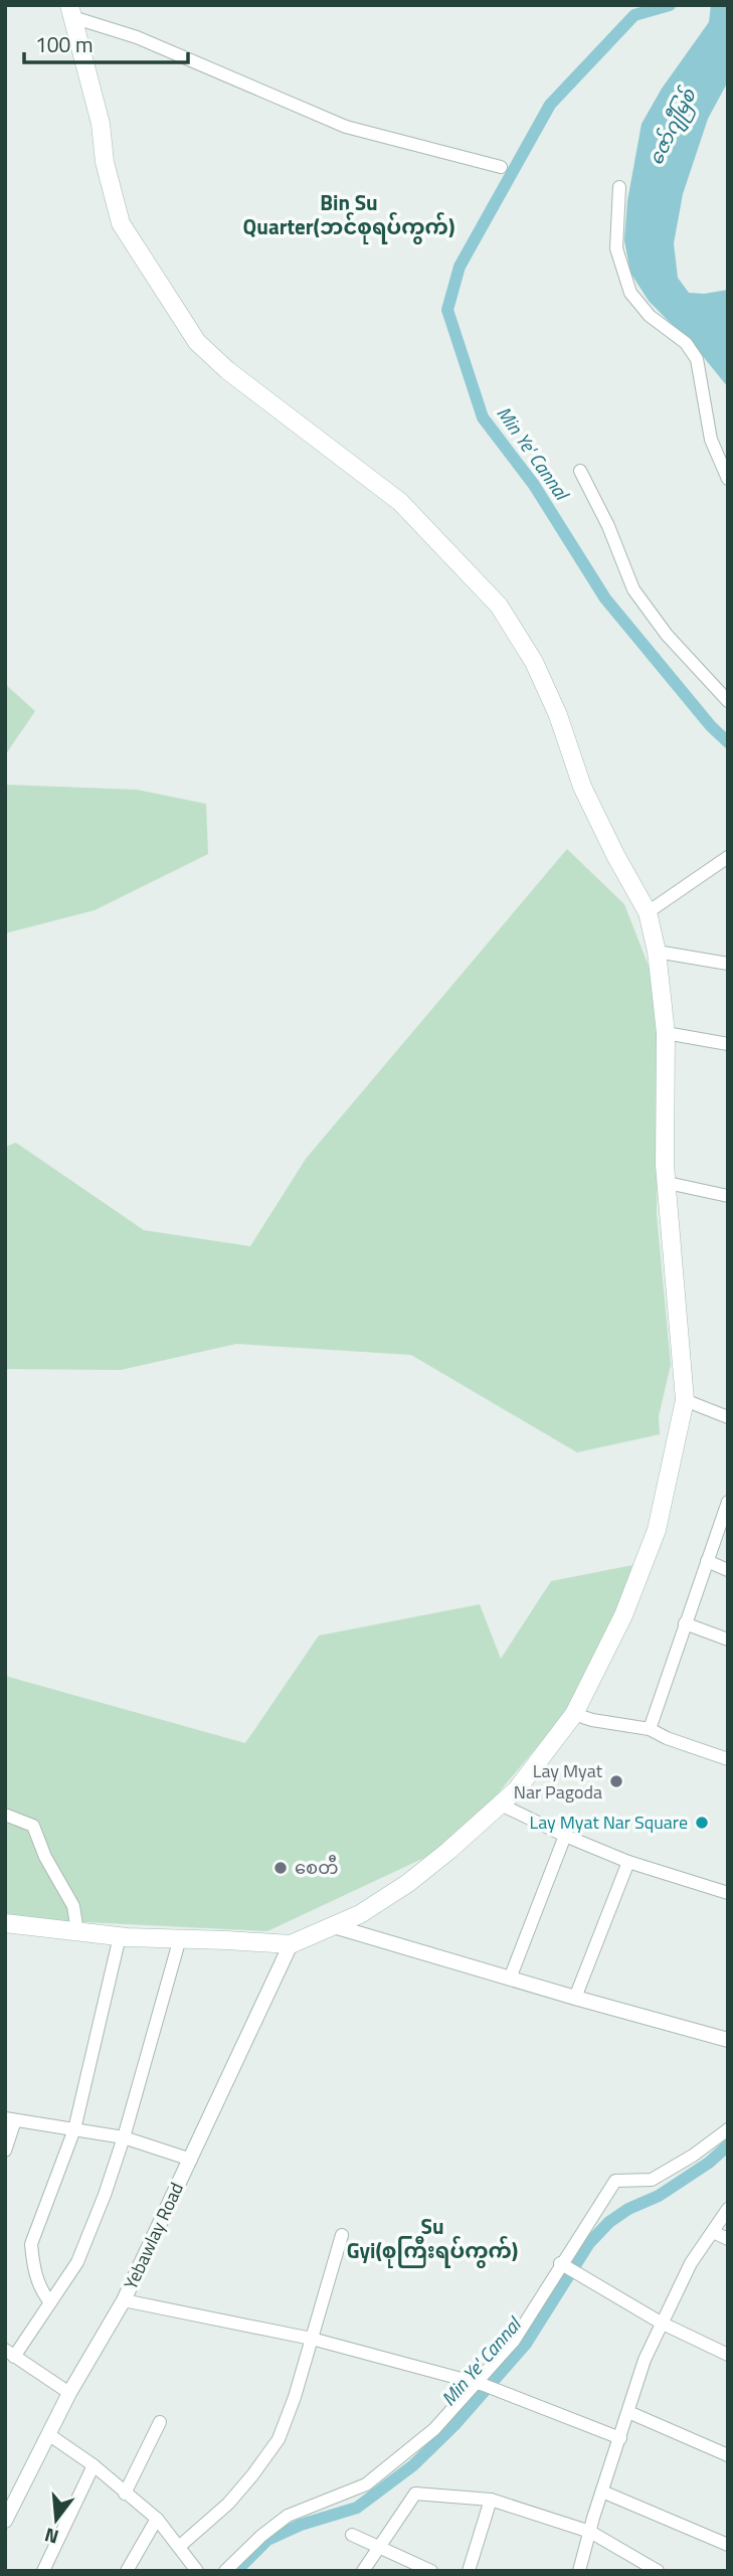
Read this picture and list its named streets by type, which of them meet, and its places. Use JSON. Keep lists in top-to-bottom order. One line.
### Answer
{"streets":{"street":["Yebawlay Road"]},"districts":["Bin Su Quarter(ဘင်စုရပ်ကွက်)","Su Gyi(စုကြီးရပ်ကွက်)"],"water":["ဇော်ဂျီမြစ်","Min Ye' Cannal"],"places":["Lay Myat Nar Pagoda","Lay Myat Nar Square","စေတီ"],"scale_bar":"100 m","north":"bottom"}
